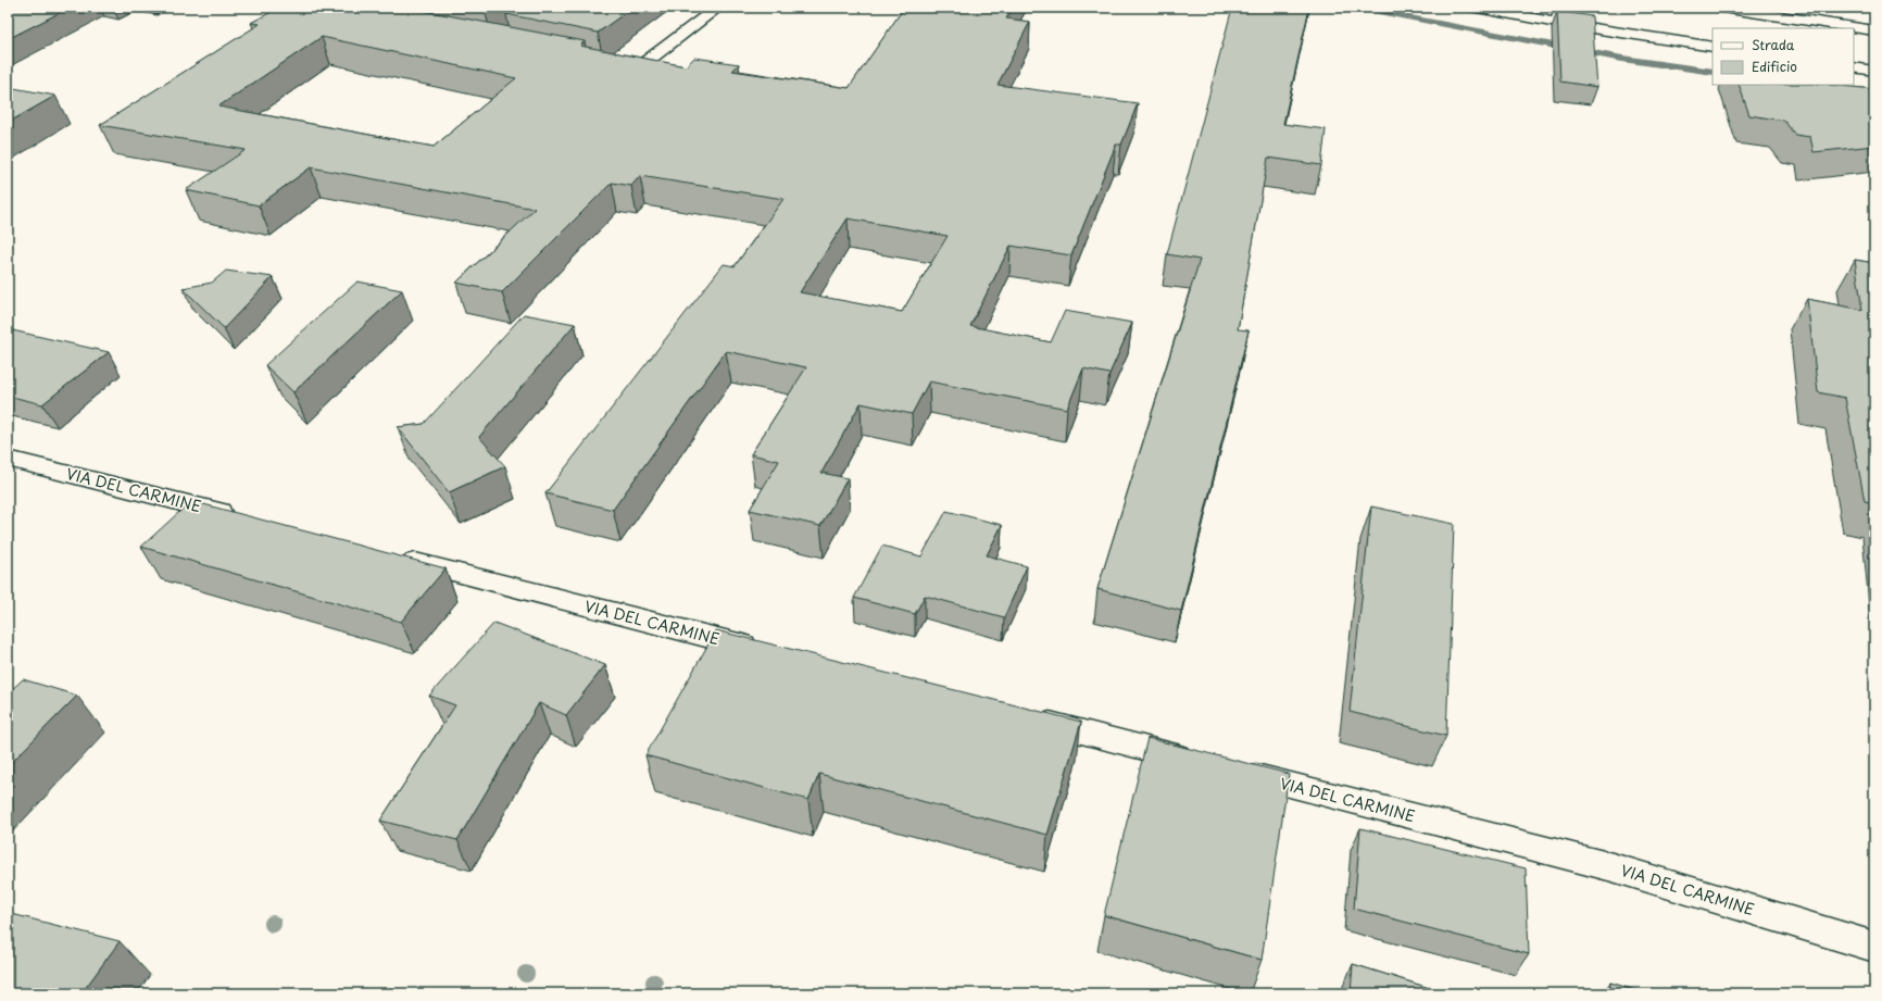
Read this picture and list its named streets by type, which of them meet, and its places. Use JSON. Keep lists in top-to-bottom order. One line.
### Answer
{"streets":{"street":["VIA DEL CARMINE"]},"legend":["Strada","Edificio"]}
